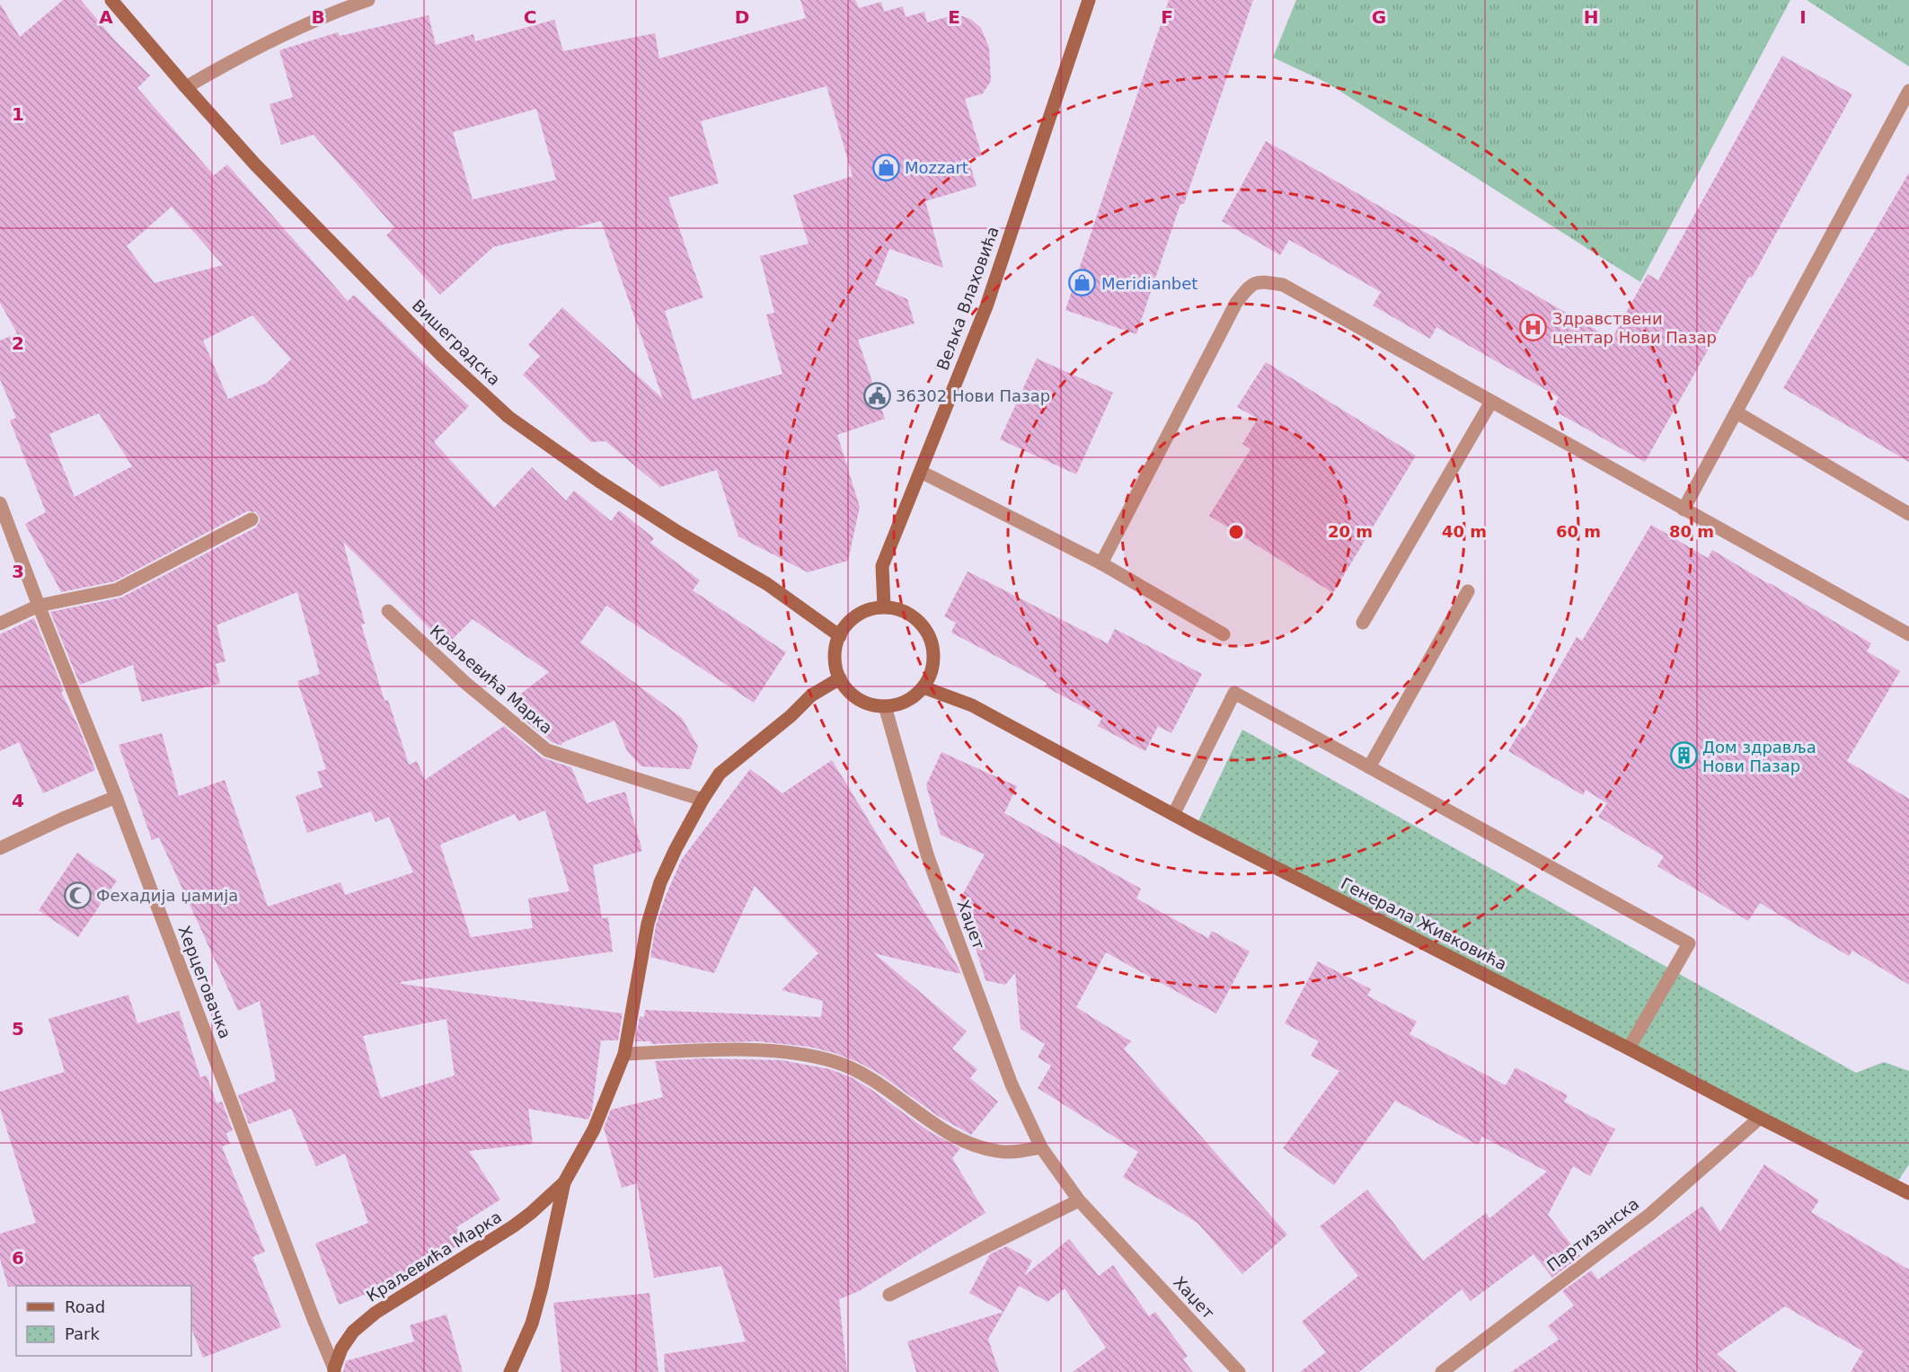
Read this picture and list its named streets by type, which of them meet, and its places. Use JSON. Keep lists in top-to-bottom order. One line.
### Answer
{"streets":{"street":["Вељка Влаховића","Вишеградска","Краљевића Марка","Генерала Живковића","Хаџет","Херцеговачка","Партизанска"]},"crossings":[["Вељка Влаховића","Вишеградска"],["Вељка Влаховића","Краљевића Марка"],["Вељка Влаховића","Генерала Живковића"],["Вељка Влаховића","Хаџет"],["Вишеградска","Краљевића Марка"],["Вишеградска","Генерала Живковића"],["Вишеградска","Хаџет"],["Краљевића Марка","Генерала Живковића"],["Краљевића Марка","Хаџет"],["Краљевића Марка","Херцеговачка"],["Генерала Живковића","Хаџет"],["Генерала Живковића","Партизанска"]],"places":{"shop":["Mozzart","Meridianbet"],"hospital":["Здравствени центар Нови Пазар"],"public building":["36302 Нови Пазар"],"building":["Дом здравља Нови Пазар"],"mosque":["Фехадија џамија"]},"legend":["Road","Park"],"grid":{"columns":["A","B","C","D","E","F","G","H","I"],"rows":["1","2","3","4","5","6"]},"rings":["20 m","40 m","60 m","80 m"]}
